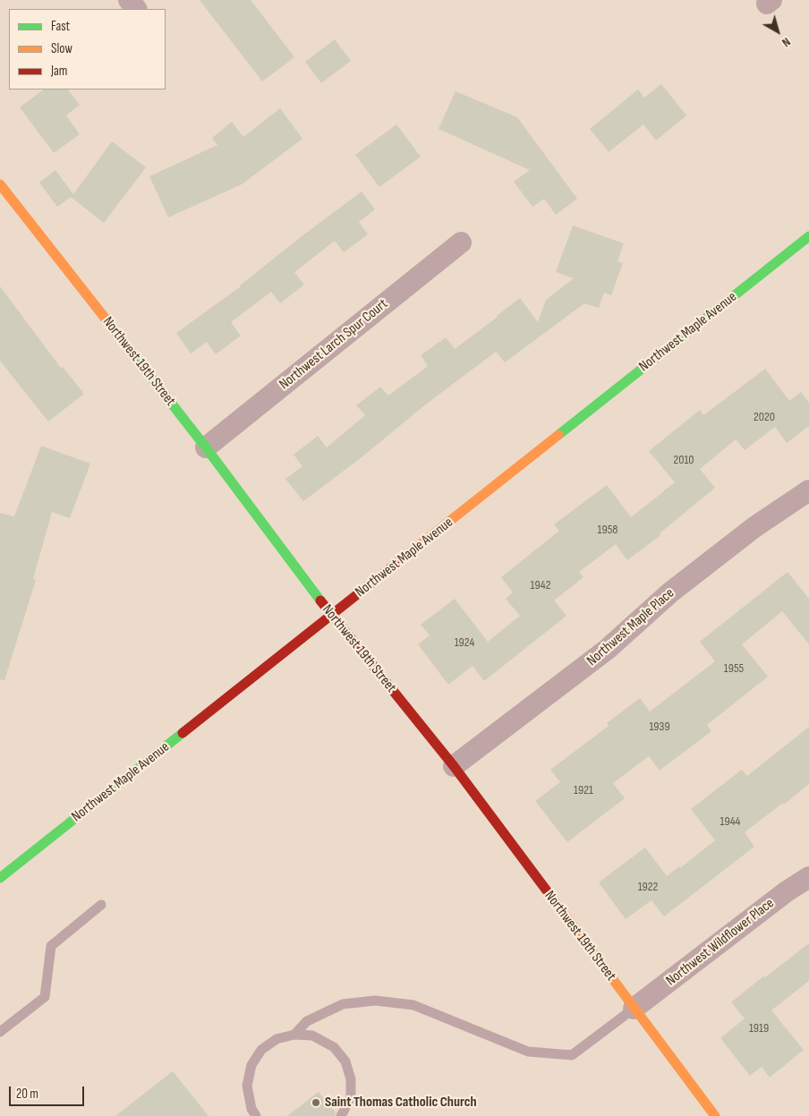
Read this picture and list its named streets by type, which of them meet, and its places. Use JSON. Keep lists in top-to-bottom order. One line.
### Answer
{"streets":{"street":["Northwest Maple Avenue","Northwest Larch Spur Court","Northwest 19th Street","Northwest Maple Place","Northwest Wildflower Place"]},"crossings":[["Northwest Maple Avenue","Northwest 19th Street"],["Northwest Larch Spur Court","Northwest 19th Street"],["Northwest 19th Street","Northwest Maple Place"],["Northwest 19th Street","Northwest Wildflower Place"]],"places":["Saint Thomas Catholic Church"],"house_numbers":["2020","2010","1958","1942","1924","1955","1939","1921","1944","1922","1919"],"legend":["Fast","Slow","Jam"],"scale_bar":"20 m","north":"bottom right"}
